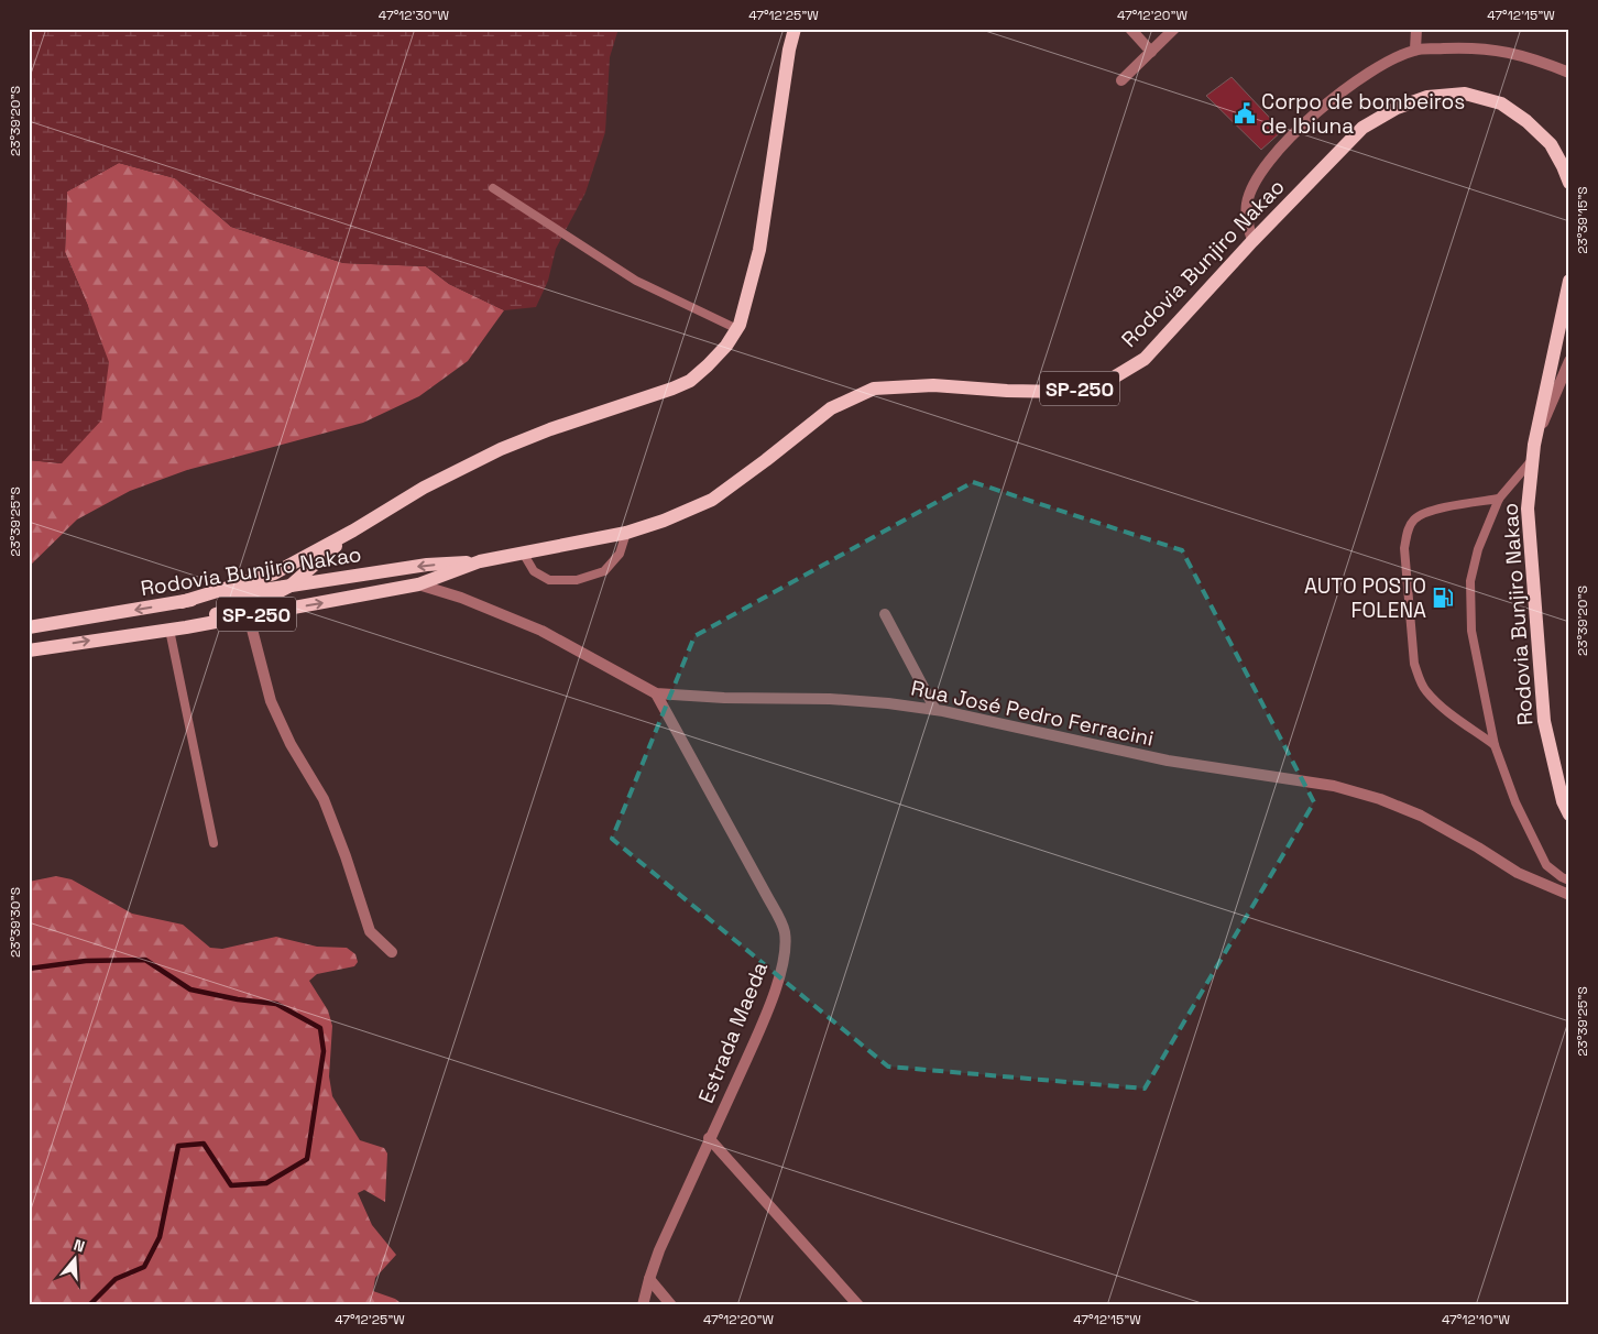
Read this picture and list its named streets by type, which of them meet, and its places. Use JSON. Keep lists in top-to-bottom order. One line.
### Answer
{"streets":{"main road":["Rodovia Bunjiro Nakao","SP-250"],"street":["Rua José Pedro Ferracini","Estrada Maeda"]},"crossings":[["Rodovia Bunjiro Nakao","Rua José Pedro Ferracini"],["Rua José Pedro Ferracini","Estrada Maeda"]],"places":{"public building":["Corpo de bombeiros de Ibiuna"],"fuel station":["AUTO POSTO FOLENA"]},"north":"top","coordinates":["47°12'30\"W","47°12'25\"W","47°12'20\"W","47°12'15\"W","23°39'20\"S","23°39'15\"S","23°39'25\"S","23°39'30\"S","47°12'10\"W"]}
